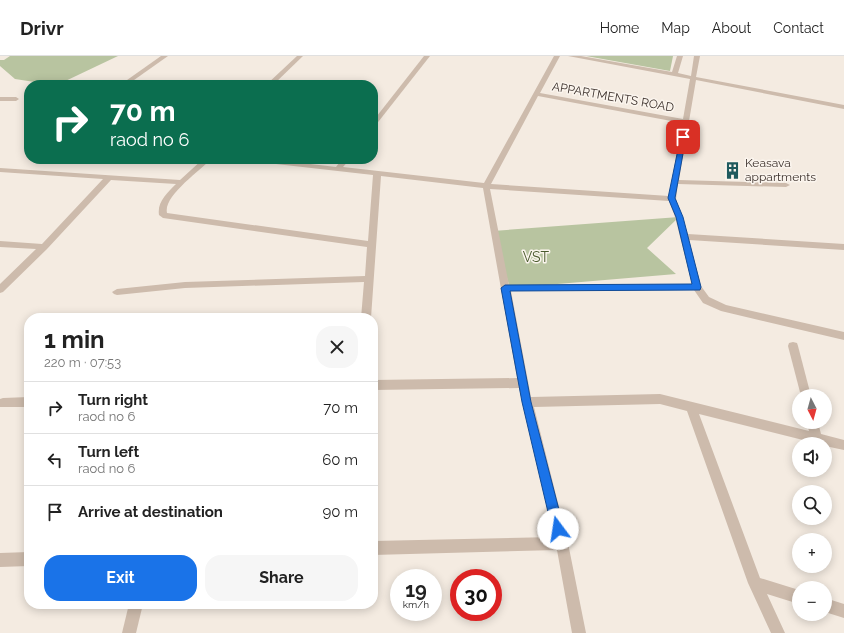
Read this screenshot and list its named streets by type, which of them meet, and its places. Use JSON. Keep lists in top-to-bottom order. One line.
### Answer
{"streets":{"street":["APPARTMENTS ROAD"]},"parks":["VST"],"places":{"building":["Keasava appartments"]},"north":"bottom","page":{"header":"Drivr","nav":["Home","Map","About","Contact"],"turn":["70 m","raod no 6"],"heading":["1 min","220 m · 07:53"],"list":[{"name":"Turn right","note":"raod no 6","value":"70 m"},{"name":"Turn left","note":"raod no 6","value":"60 m"},{"name":"Arrive at destination","value":"90 m"}],"map_buttons":["+","−"],"buttons":["Exit","Share"],"speed":"19 km/h","limit":"30"}}
